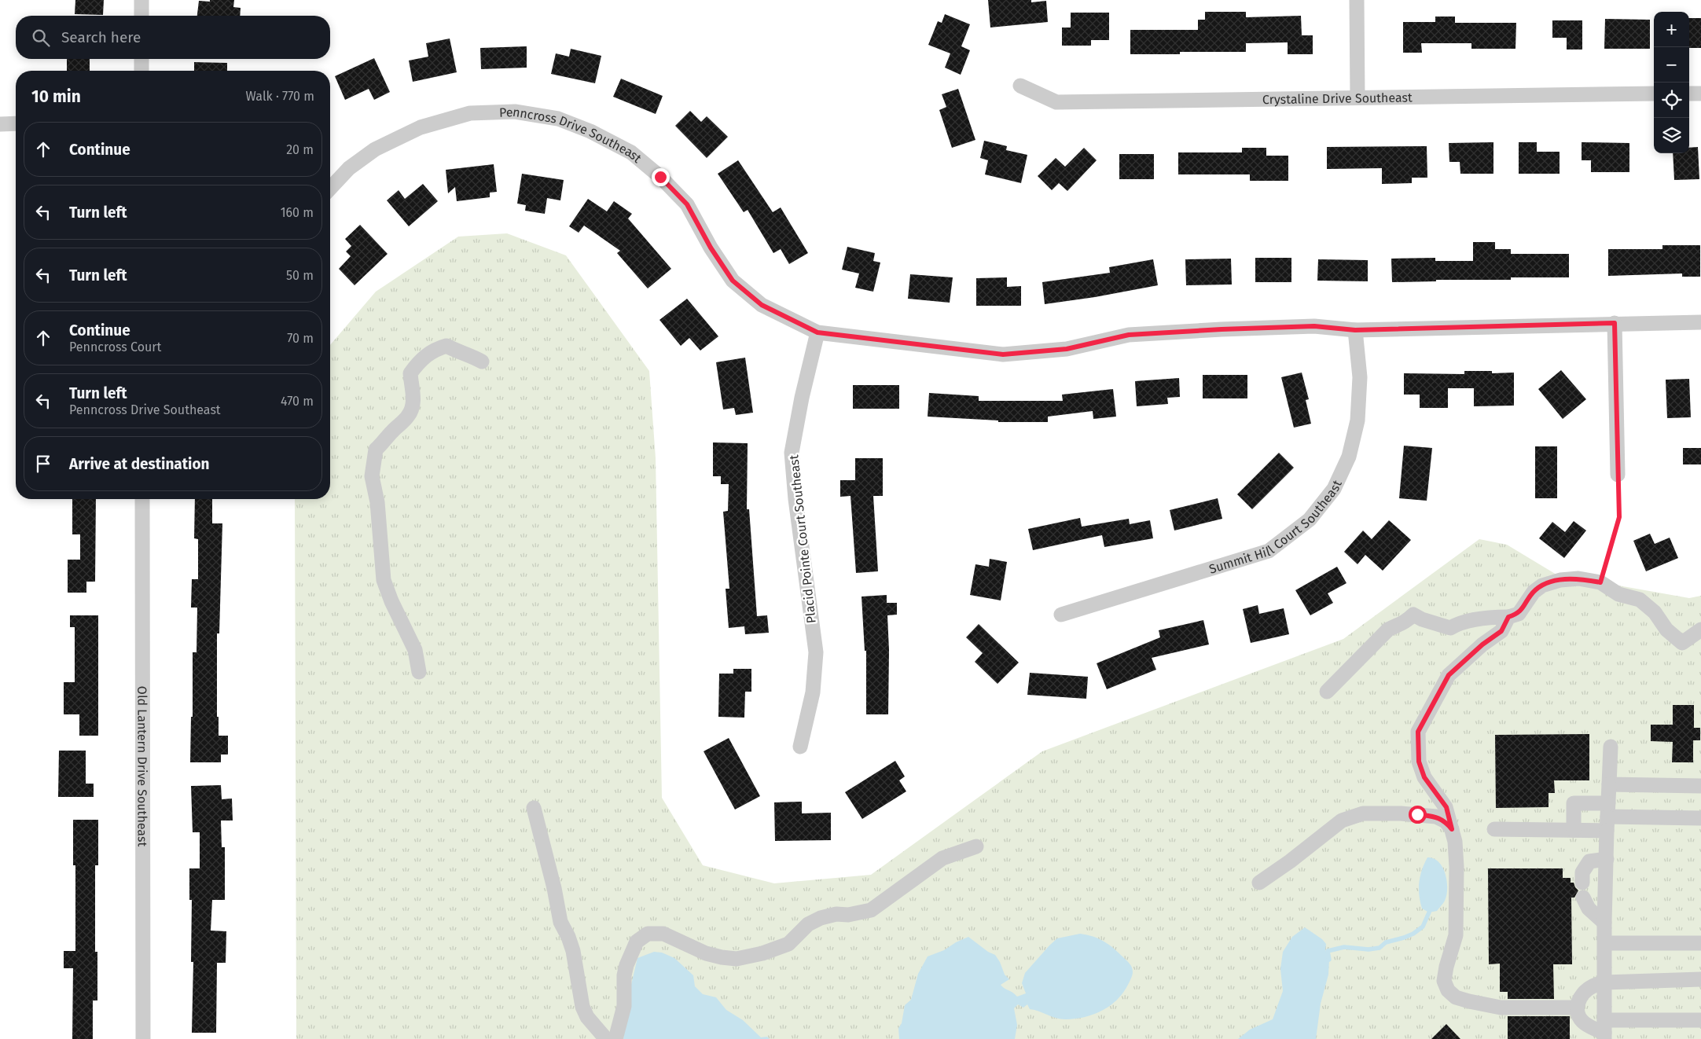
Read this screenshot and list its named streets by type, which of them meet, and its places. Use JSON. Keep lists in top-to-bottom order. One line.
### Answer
{"streets":{"street":["Crystaline Drive Southeast","Penncross Drive Southeast","Summit Hill Court Southeast","Placid Pointe Court Southeast","Old Lantern Drive Southeast"]},"crossings":[["Penncross Drive Southeast","Summit Hill Court Southeast"],["Penncross Drive Southeast","Placid Pointe Court Southeast"]],"page":{"map_buttons":["+","−"],"search":"Search here","heading":["10 min","Walk · 770 m"],"list":[["Continue","20 m"],["Turn left","160 m"],["Turn left","50 m"],["Continue","Penncross Court","70 m"],["Turn left","Penncross Drive Southeast","470 m"],"Arrive at destination"]}}
